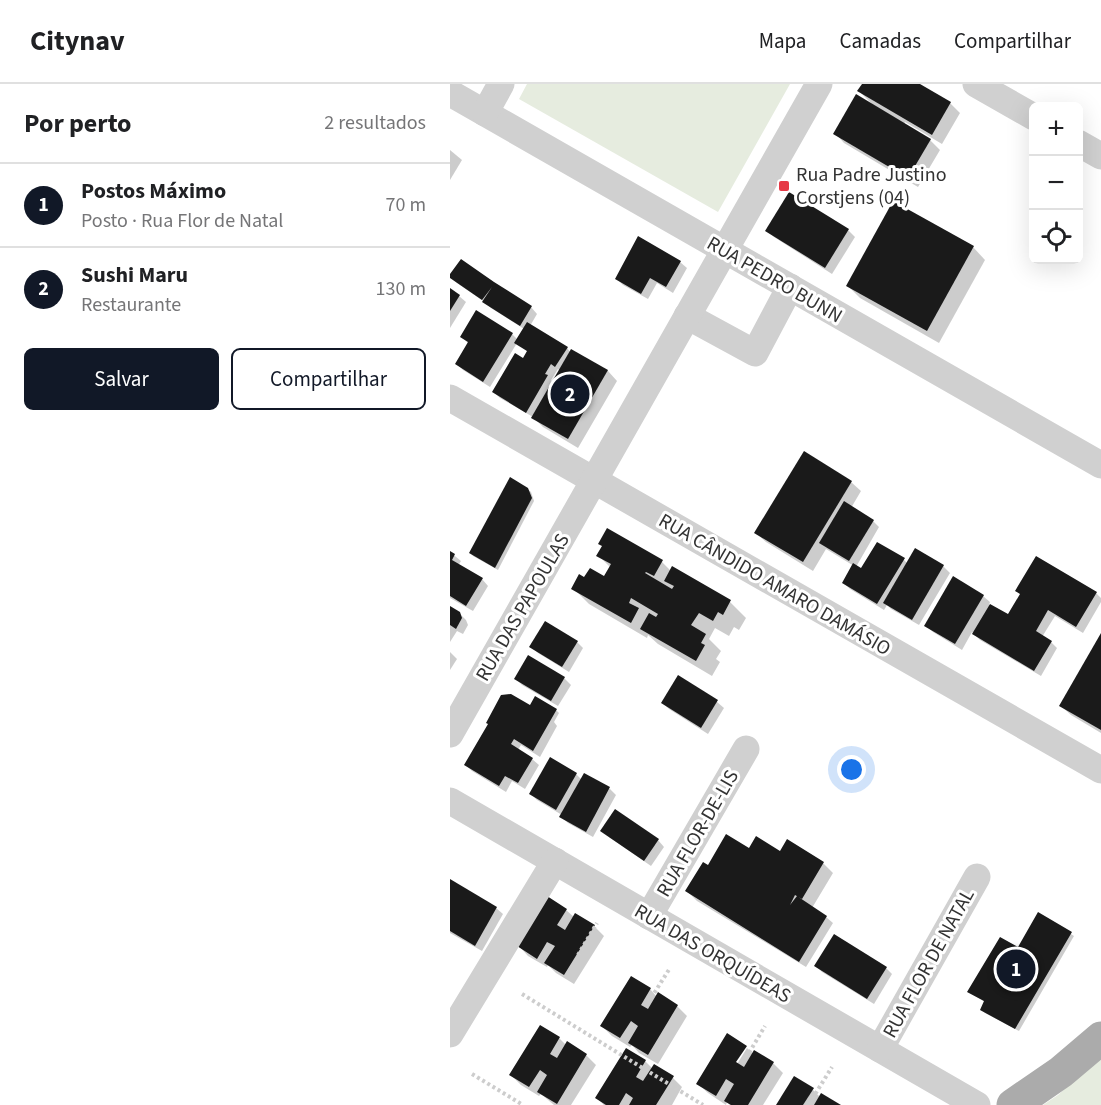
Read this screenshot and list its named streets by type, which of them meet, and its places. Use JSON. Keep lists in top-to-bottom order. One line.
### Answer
{"streets":{"street":["RUA PEDRO BUNN","RUA CÂNDIDO AMARO DAMÁSIO","RUA DAS PAPOULAS","RUA FLOR-DE-LIS","RUA DAS ORQUÍDEAS","RUA FLOR DE NATAL"]},"crossings":[["RUA PEDRO BUNN","RUA DAS PAPOULAS"],["RUA CÂNDIDO AMARO DAMÁSIO","RUA DAS PAPOULAS"],["RUA FLOR-DE-LIS","RUA DAS ORQUÍDEAS"],["RUA DAS ORQUÍDEAS","RUA FLOR DE NATAL"]],"places":{"transit":["Rua Padre Justino Corstjens (04)"]},"page":{"header":"Citynav","nav":["Mapa","Camadas","Compartilhar"],"heading":["Por perto","2 resultados"],"map_buttons":["+","−"],"list":[{"mark":"1","name":"Postos Máximo","note":"Posto · Rua Flor de Natal","value":"70 m"},{"mark":"2","name":"Sushi Maru","note":"Restaurante","value":"130 m"}],"buttons":["Salvar","Compartilhar"],"pins":["2","1"]}}
